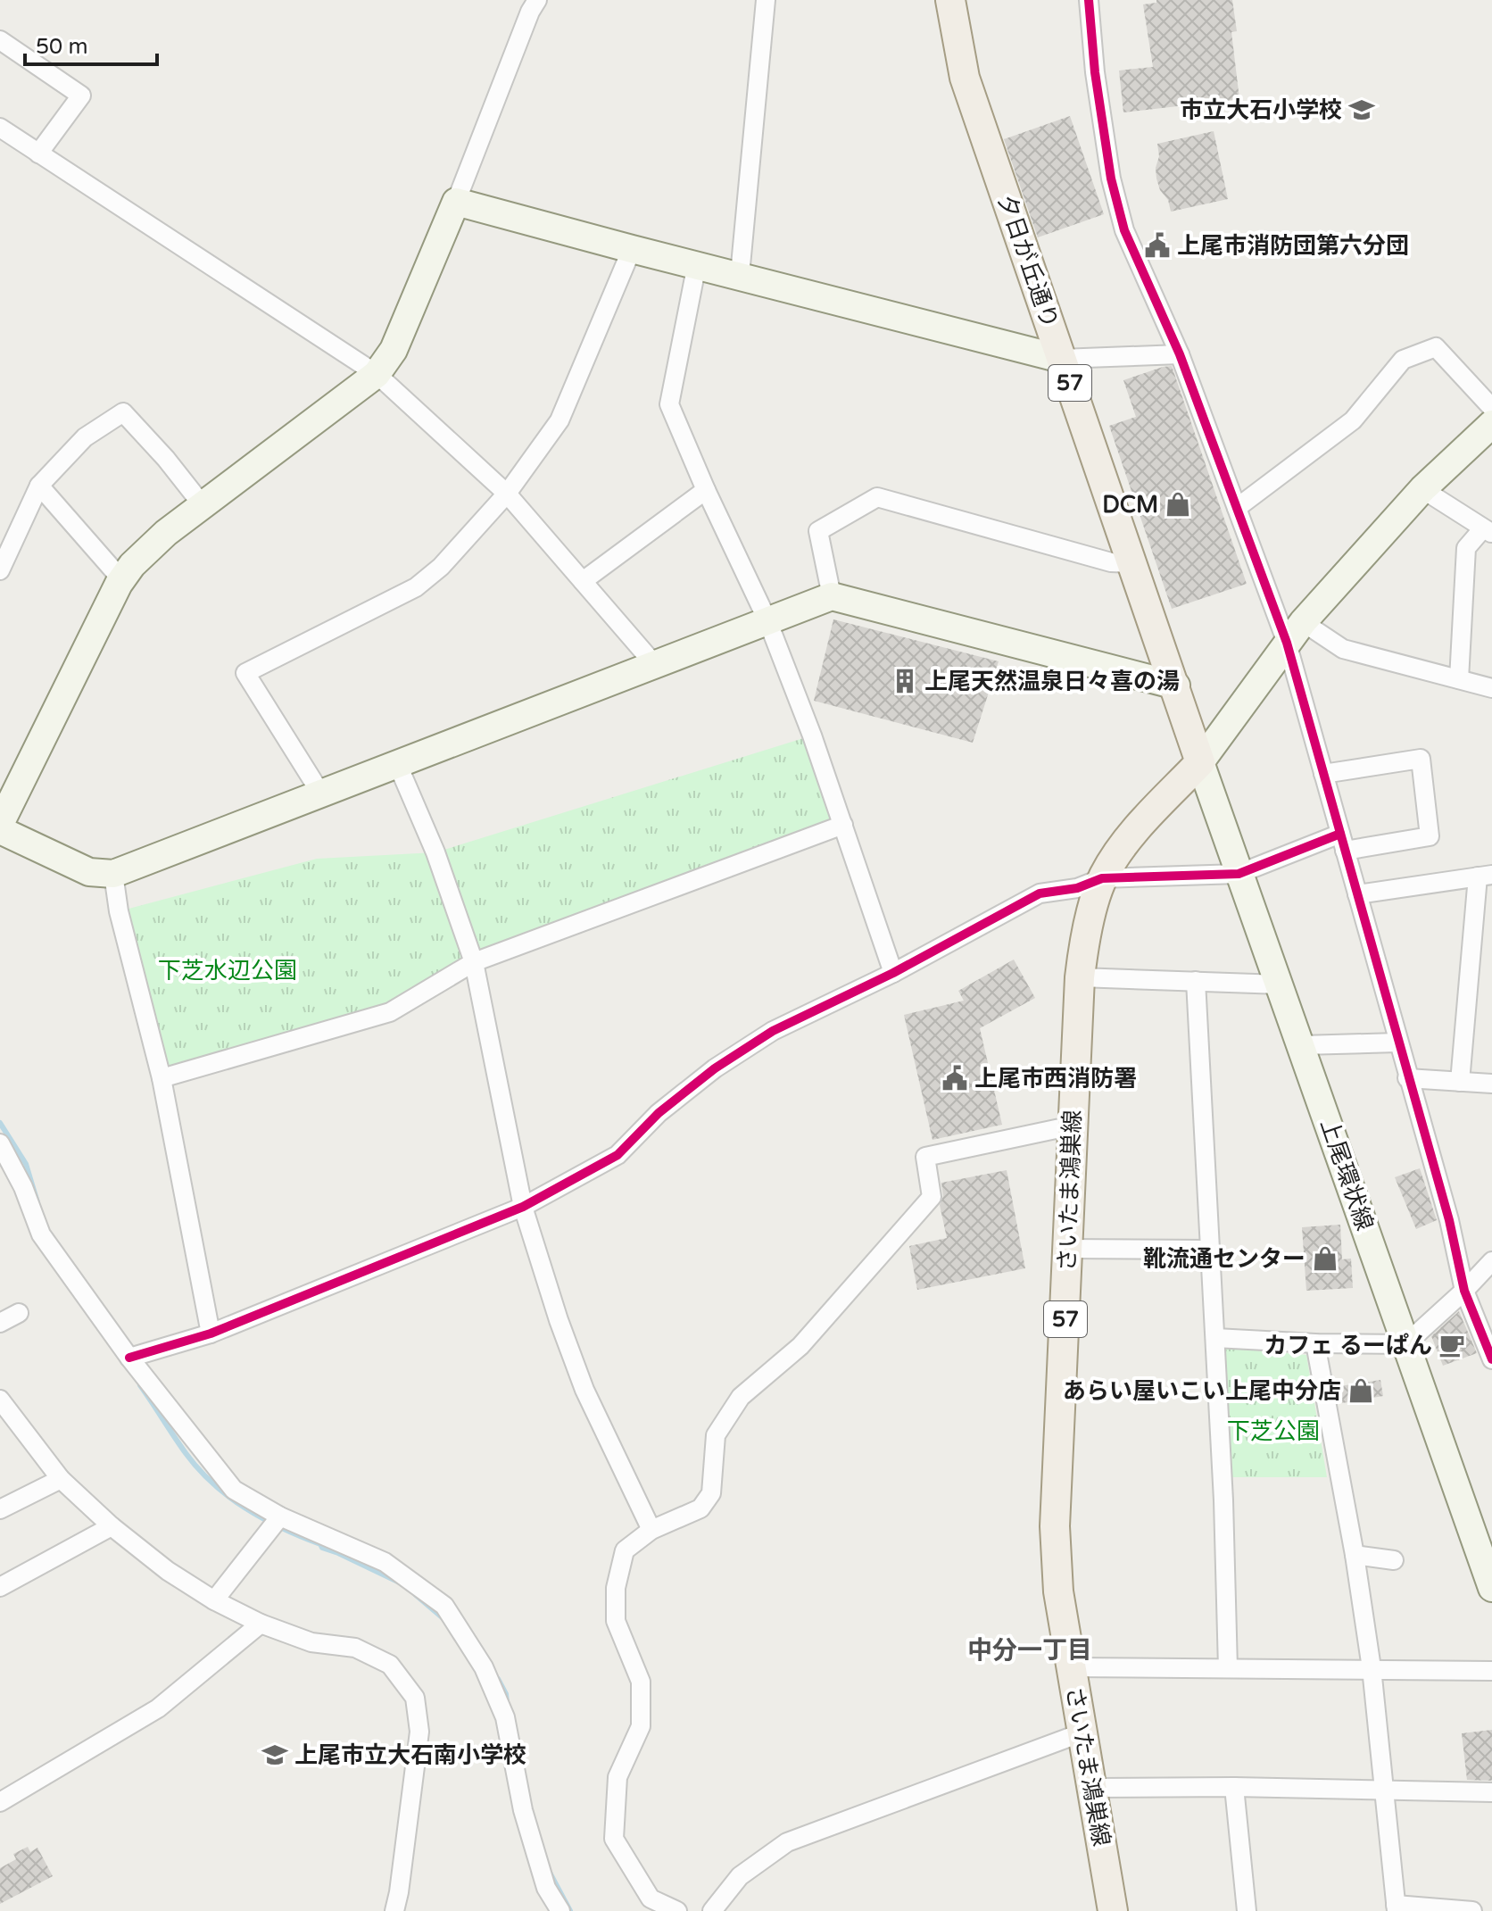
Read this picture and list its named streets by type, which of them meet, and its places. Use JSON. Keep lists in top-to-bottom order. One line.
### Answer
{"streets":{"main road":["夕日が丘通り","57","さいたま鴻巣線"],"street":["上尾環状線"]},"crossings":[["夕日が丘通り","上尾環状線"],["夕日が丘通り","さいたま鴻巣線"],["上尾環状線","さいたま鴻巣線"]],"districts":["中分一丁目"],"parks":["下芝水辺公園","下芝公園"],"places":{"school or university":["市立大石小学校","上尾市立大石南小学校"],"public building":["上尾市消防団第六分団","上尾市西消防署"],"shop":["DCM","靴流通センター","あらい屋いこい上尾中分店"],"building":["上尾天然温泉日々喜の湯"],"cafe":["カフェ るーぱん"]},"scale_bar":"50 m"}
